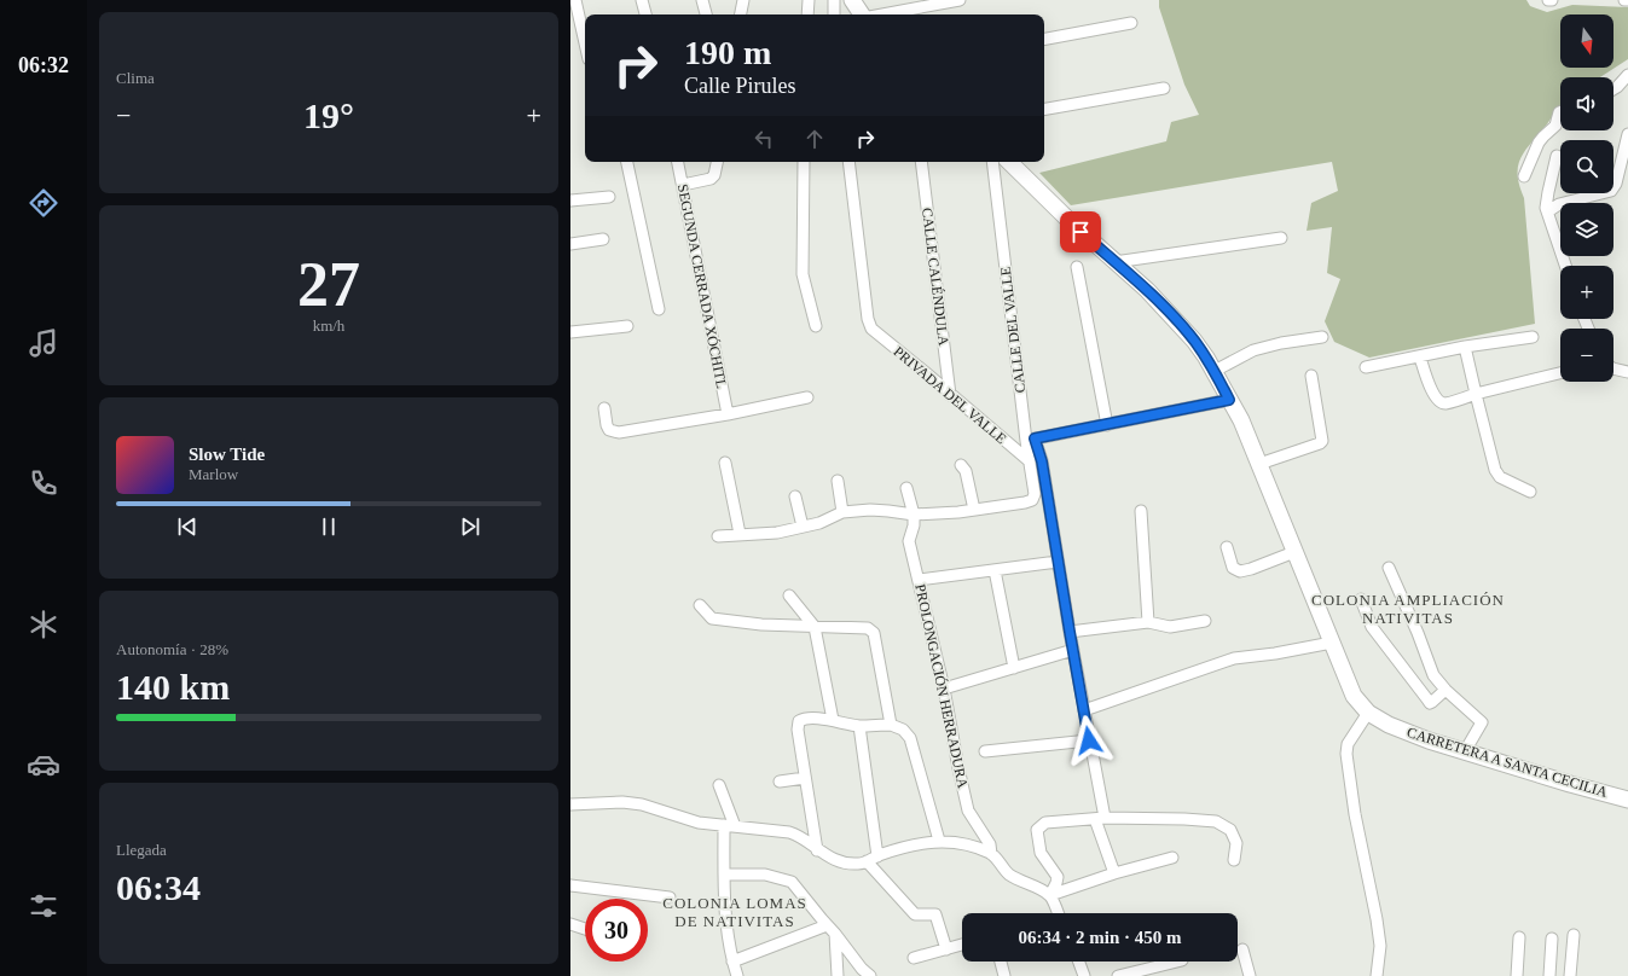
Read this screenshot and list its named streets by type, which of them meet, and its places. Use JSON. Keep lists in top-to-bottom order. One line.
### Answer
{"streets":{"main road":["CARRETERA A SANTA CECILIA"],"street":["CALLE CALÉNDULA","SEGUNDA CERRADA XÓCHITL","CALLE DEL VALLE","PRIVADA DEL VALLE","PROLONGACIÓN HERRADURA"]},"crossings":[["CALLE CALÉNDULA","PRIVADA DEL VALLE"],["CALLE DEL VALLE","PRIVADA DEL VALLE"]],"districts":["COLONIA AMPLIACIÓN NATIVITAS","COLONIA LOMAS DE NATIVITAS"],"north":"bottom","page":{"tabs":"06:32","tile":["Clima",["27","km/h"],["Autonomía · 28%","140 km"],["Llegada","06:34"]],"map_buttons":["+","−"],"turn":["190 m","Calle Pirules"],"heat":["−","19°","+"],"song":["Slow Tide","Marlow"],"limit":"30","trip":"06:34 · 2 min · 450 m"}}
